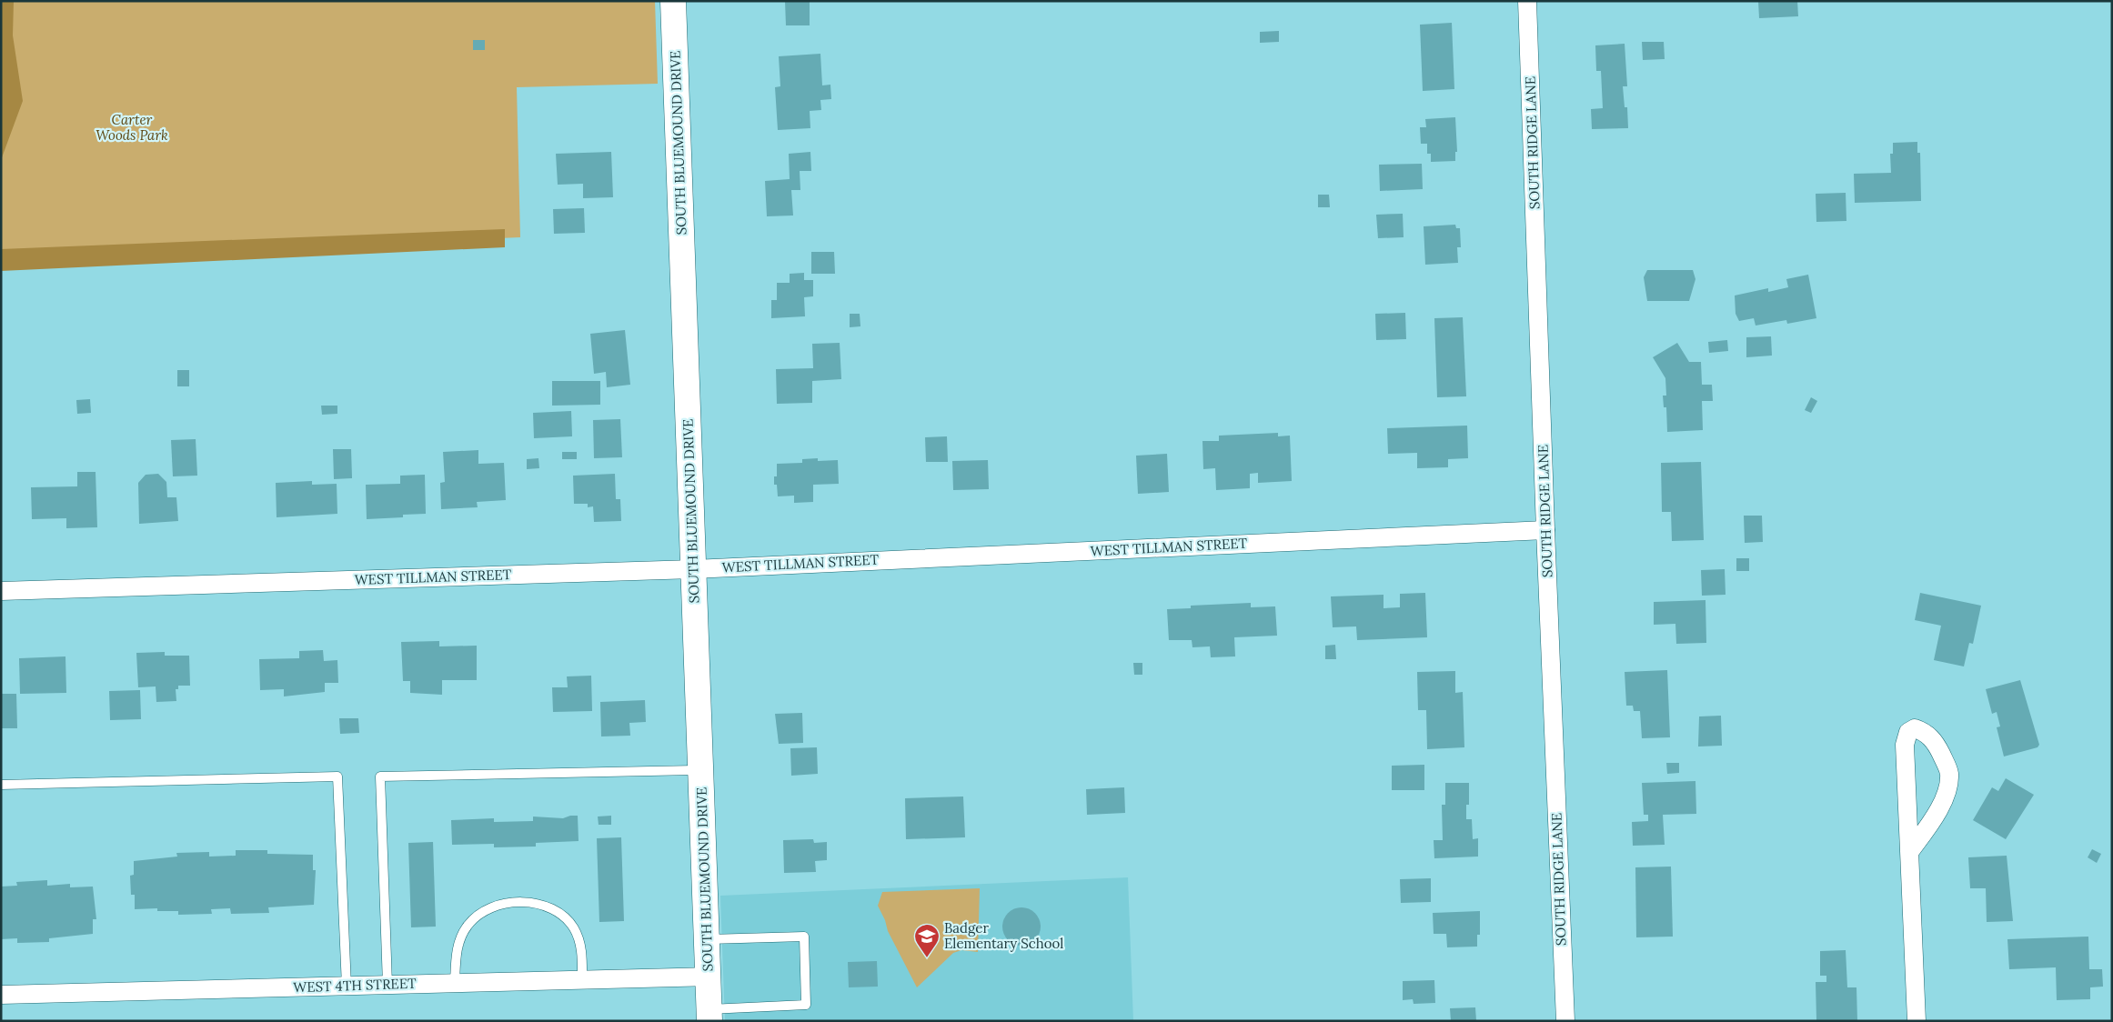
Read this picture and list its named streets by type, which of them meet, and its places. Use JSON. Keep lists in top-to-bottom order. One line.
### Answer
{"streets":{"main road":["SOUTH BLUEMOUND DRIVE"],"street":["SOUTH RIDGE LANE","WEST TILLMAN STREET","WEST 4TH STREET"]},"crossings":[["SOUTH BLUEMOUND DRIVE","WEST TILLMAN STREET"],["SOUTH BLUEMOUND DRIVE","WEST 4TH STREET"],["SOUTH RIDGE LANE","WEST TILLMAN STREET"]],"parks":["Carter Woods Park"],"places":{"school or university":["Badger Elementary School"]}}
